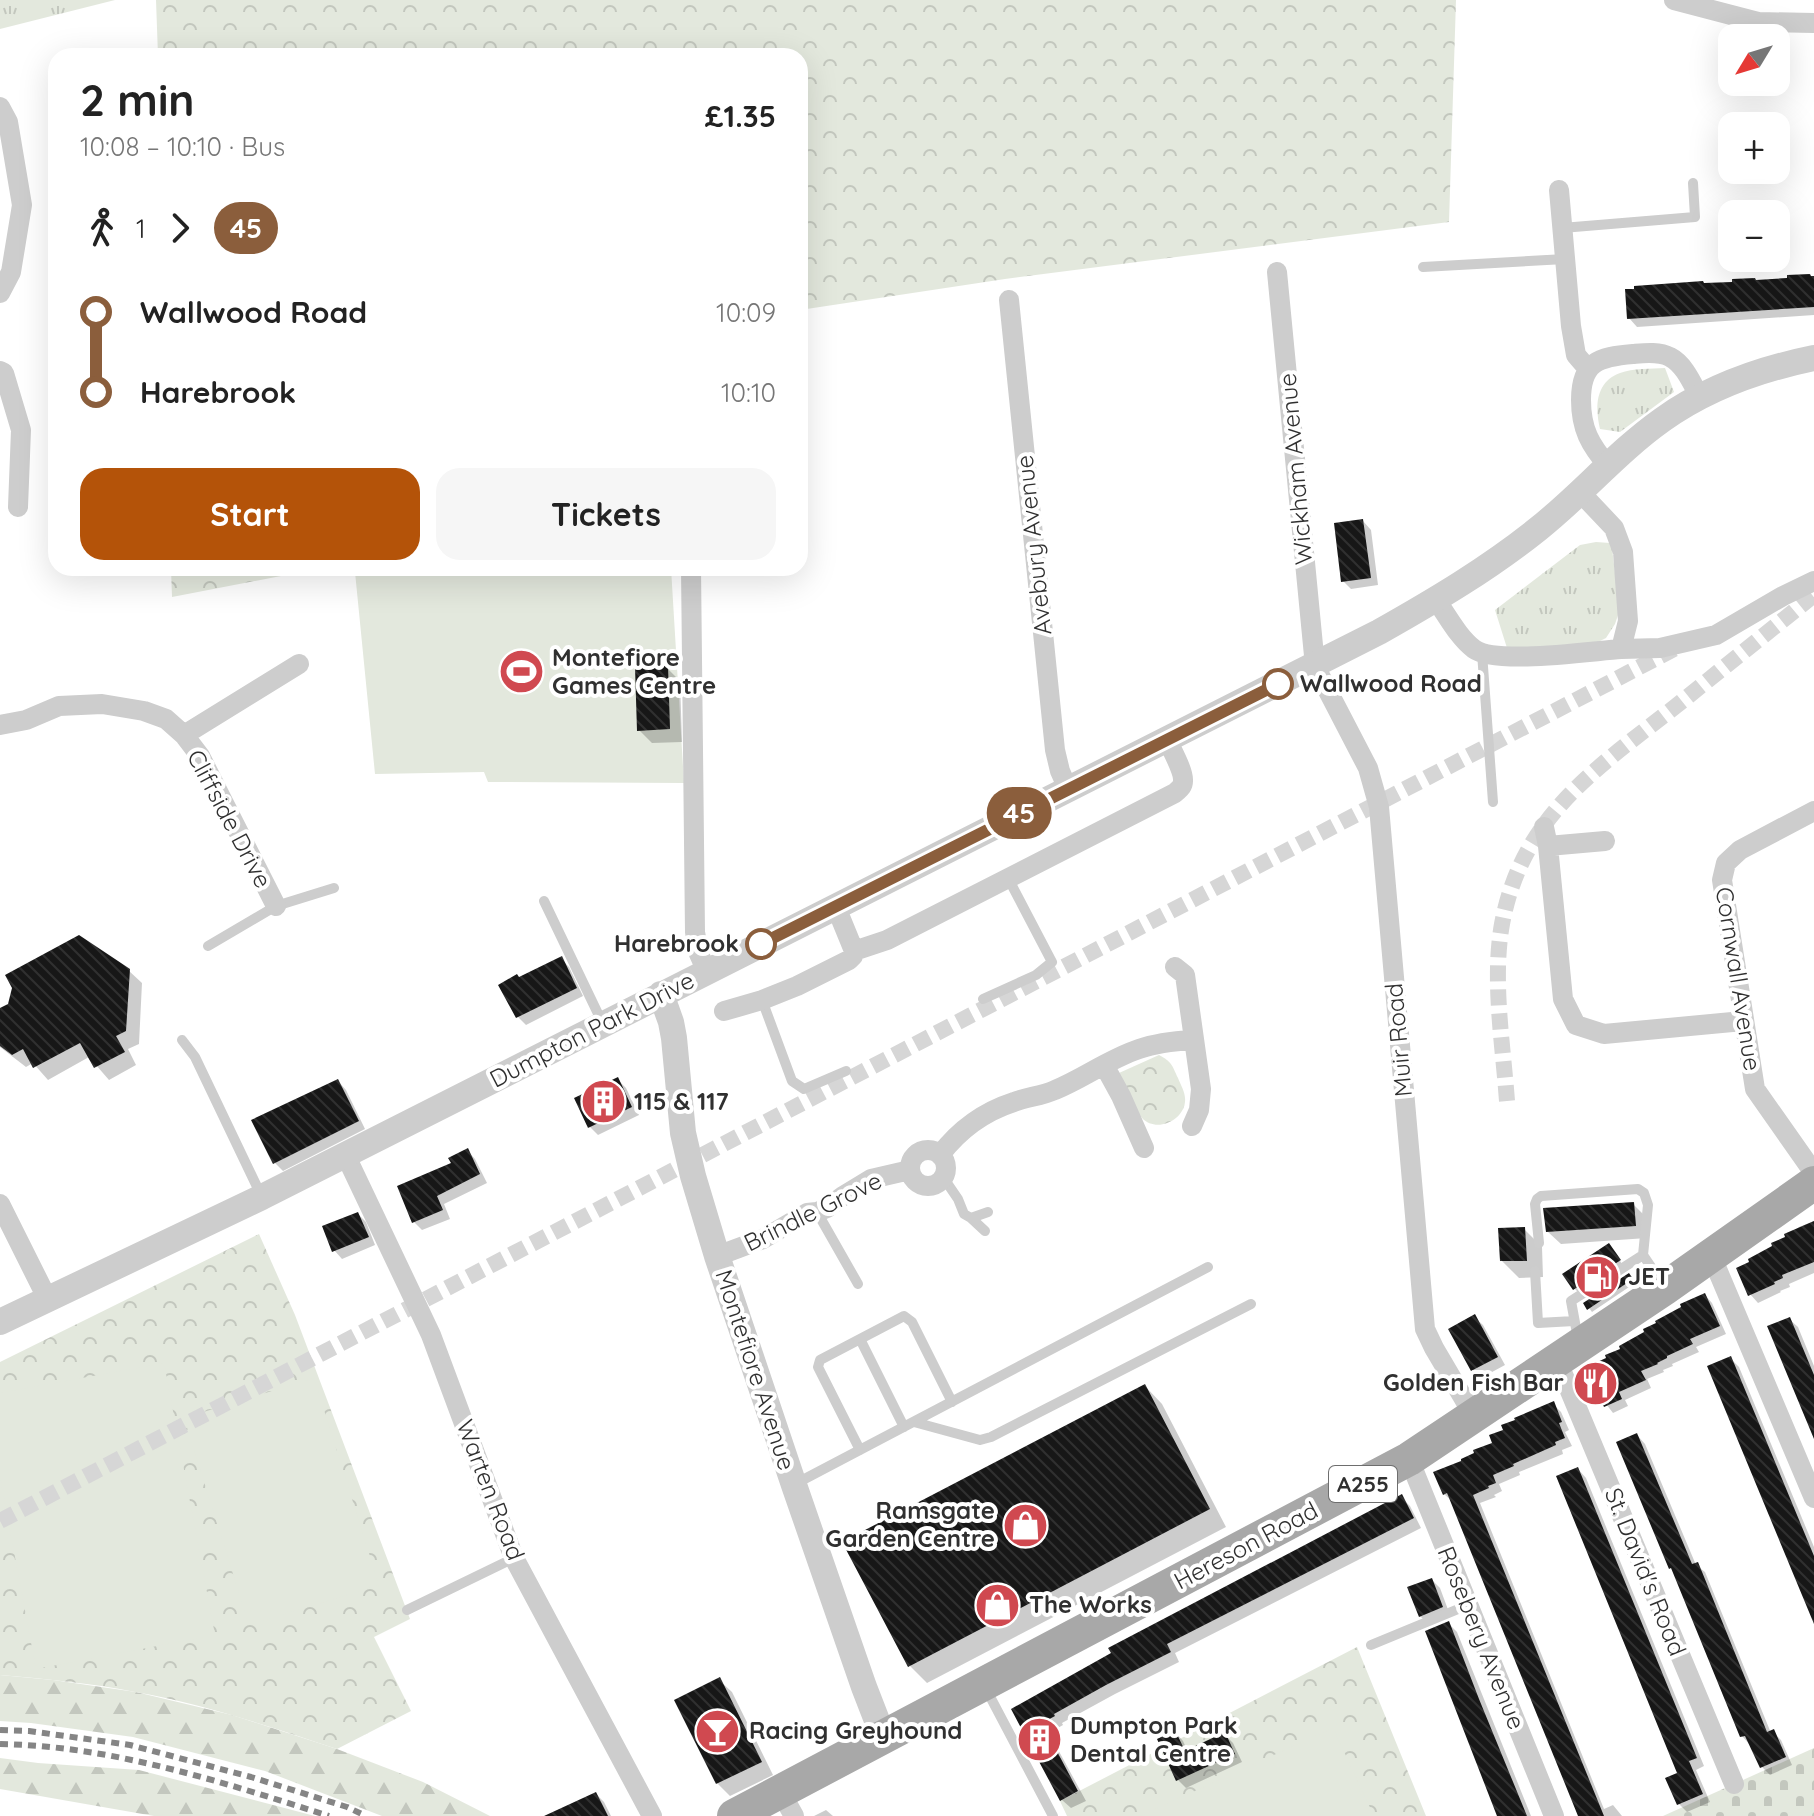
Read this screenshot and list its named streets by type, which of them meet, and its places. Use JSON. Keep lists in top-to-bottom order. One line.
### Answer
{"streets":{"main road":["A255","Hereson Road"],"street":["Wickham Avenue","Avebury Avenue","Cliffside Drive","Cornwall Avenue","Dumpton Park Drive","Muir Road","Brindle Grove","Montefiore Avenue","Warten Road","St. David's Road","Rosebery Avenue"]},"crossings":[["Wickham Avenue","Dumpton Park Drive"],["Wickham Avenue","Muir Road"],["Avebury Avenue","Dumpton Park Drive"],["Dumpton Park Drive","Muir Road"],["Dumpton Park Drive","Montefiore Avenue"],["Dumpton Park Drive","Warten Road"],["Muir Road","Hereson Road"],["Brindle Grove","Montefiore Avenue"],["Montefiore Avenue","Hereson Road"],["Hereson Road","St. David's Road"],["Hereson Road","Rosebery Avenue"]],"places":{"sports":["Montefiore Games Centre"],"other":["Wallwood Road","Harebrook"],"building":["115 & 117","Dumpton Park Dental Centre"],"fuel station":["JET"],"restaurant":["Golden Fish Bar"],"shop":["Ramsgate Garden Centre","The Works"],"bar":["Racing Greyhound"]},"lines":["bus line 45"],"north":"bottom left","page":{"on_map":"45","map_buttons":["+","−"],"heading":["2 min","10:08 – 10:10 · Bus","£1.35"],"legs":["1","45"],"list":[{"name":"Wallwood Road","value":"10:09"},{"name":"Harebrook","value":"10:10"}],"buttons":["Start","Tickets"]}}
